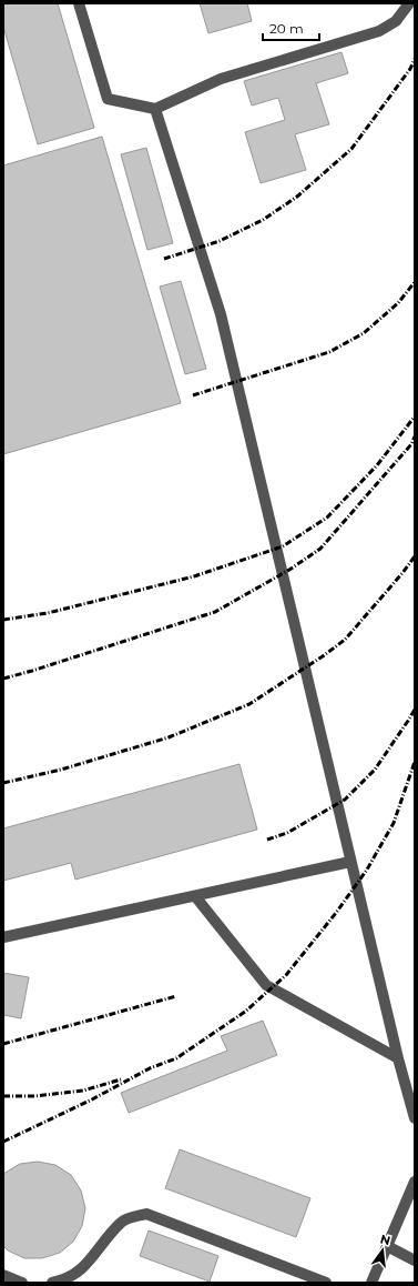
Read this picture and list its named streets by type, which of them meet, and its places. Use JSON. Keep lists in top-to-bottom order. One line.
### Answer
{"scale_bar":"20 m","north":"top"}
